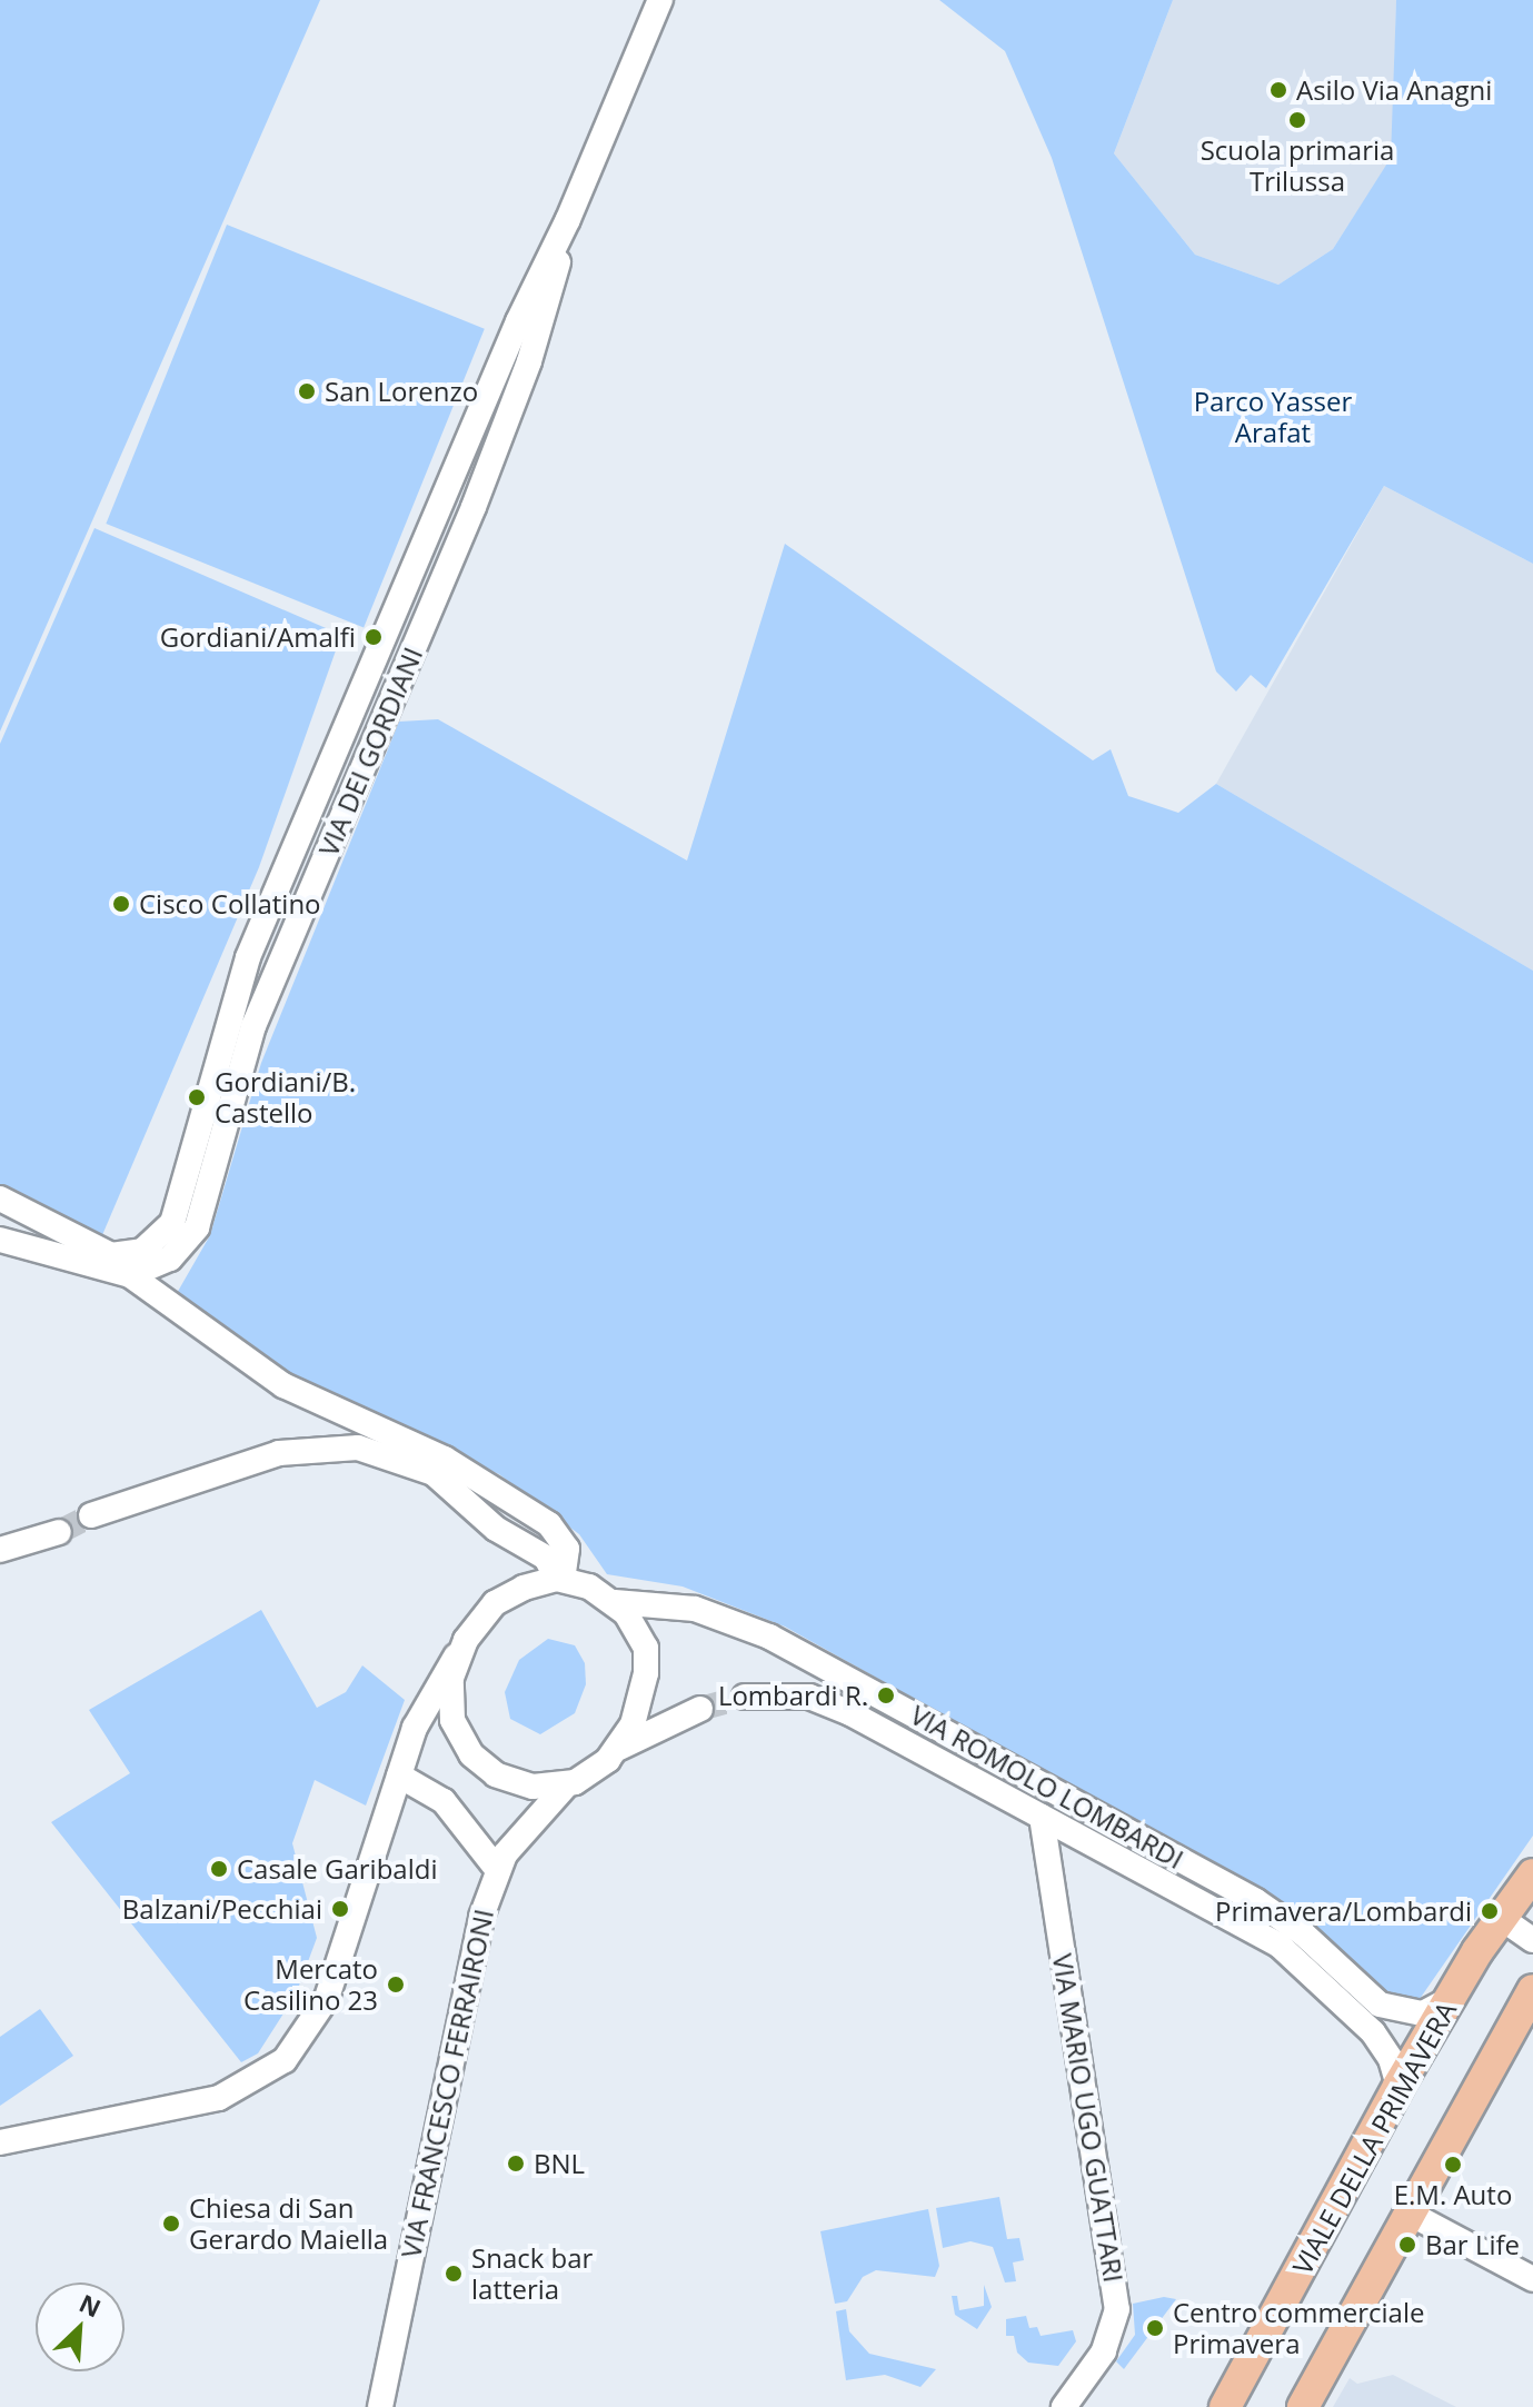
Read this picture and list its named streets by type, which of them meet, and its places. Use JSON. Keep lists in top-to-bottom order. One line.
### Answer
{"streets":{"main road":["VIALE DELLA PRIMAVERA"],"street":["VIA DEI GORDIANI","VIA ROMOLO LOMBARDI","VIA FRANCESCO FERRAIRONI","VIA MARIO UGO GUATTARI"]},"crossings":[["VIA ROMOLO LOMBARDI","VIA FRANCESCO FERRAIRONI"],["VIA ROMOLO LOMBARDI","VIA MARIO UGO GUATTARI"],["VIA ROMOLO LOMBARDI","VIALE DELLA PRIMAVERA"]],"parks":["Parco Yasser Arafat"],"places":["Asilo Via Anagni","Scuola primaria Trilussa","San Lorenzo","Gordiani/Amalfi","Cisco Collatino","Gordiani/B. Castello","Lombardi R.","Casale Garibaldi","Balzani/Pecchiai","Primavera/Lombardi","Mercato Casilino 23","BNL","E.M. Auto","Chiesa di San Gerardo Maiella","Bar Life","Snack bar latteria","Centro commerciale Primavera"],"north":"top right"}
